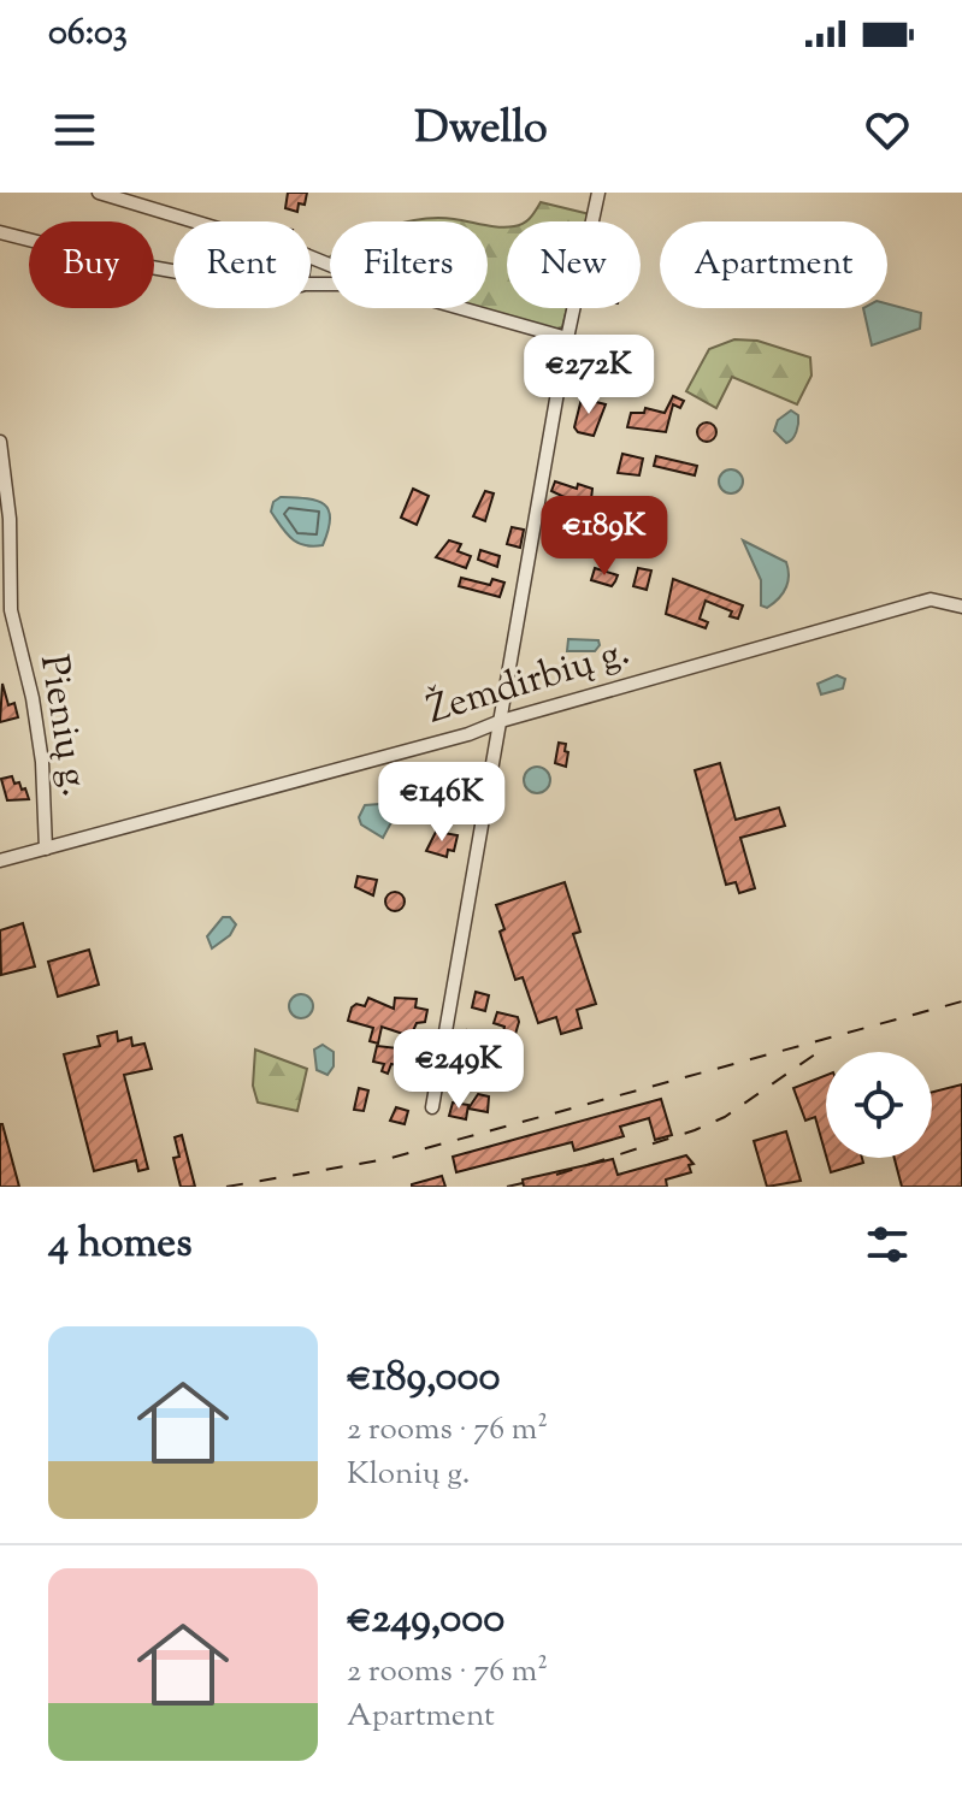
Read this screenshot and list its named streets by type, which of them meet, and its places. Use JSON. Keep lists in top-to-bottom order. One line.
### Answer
{"streets":{"street":["Žemdirbių g.","Pienių g."]},"crossings":[["Žemdirbių g.","Pienių g."]],"page":{"status":"06:03","header":"Dwello","chip":["Buy","Rent","Filters","New","Apartment"],"price":["€272K","€189K","€146K","€249K"],"heading":"4 homes","list":[{"name":"€189,000","note":"2 rooms · 76 m² · Klonių g."},{"name":"€249,000","note":"2 rooms · 76 m² · Apartment"}]}}
